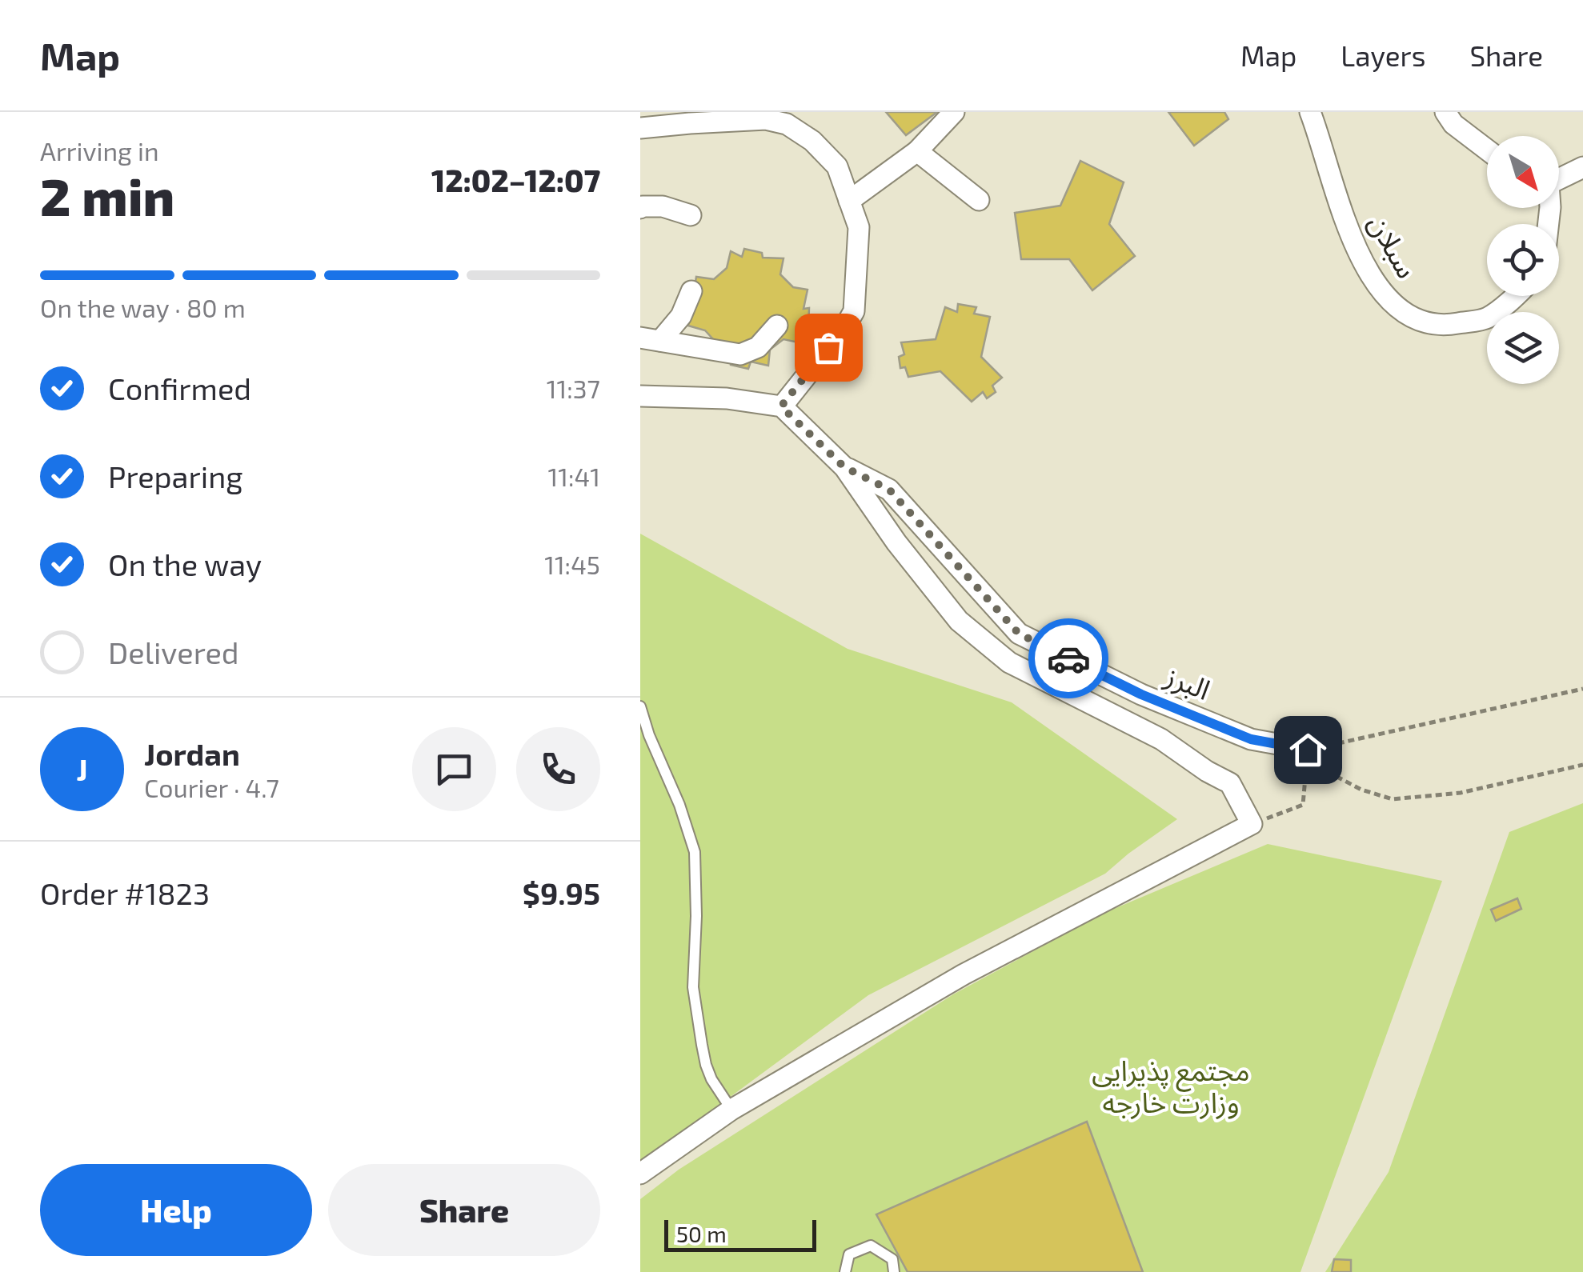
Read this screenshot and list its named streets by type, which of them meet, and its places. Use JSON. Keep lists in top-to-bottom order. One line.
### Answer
{"streets":{"street":["سبلان","البرز"]},"parks":["مجتمع پذیرایی وزارت خارجه"],"scale_bar":"50 m","north":"bottom right","page":{"header":"Map","nav":["Map","Layers","Share"],"heading":["2 min","Arriving in","12:02–12:07"],"panel":["Jordan","Courier · 4.7","Order #1823","$9.95"],"bar":"On the way · 80 m","list":[["Confirmed","11:37"],["Preparing","11:41"],["On the way","11:45"],"Delivered"],"round":"J","buttons":["Help","Share"],"scale":"50 m"}}
